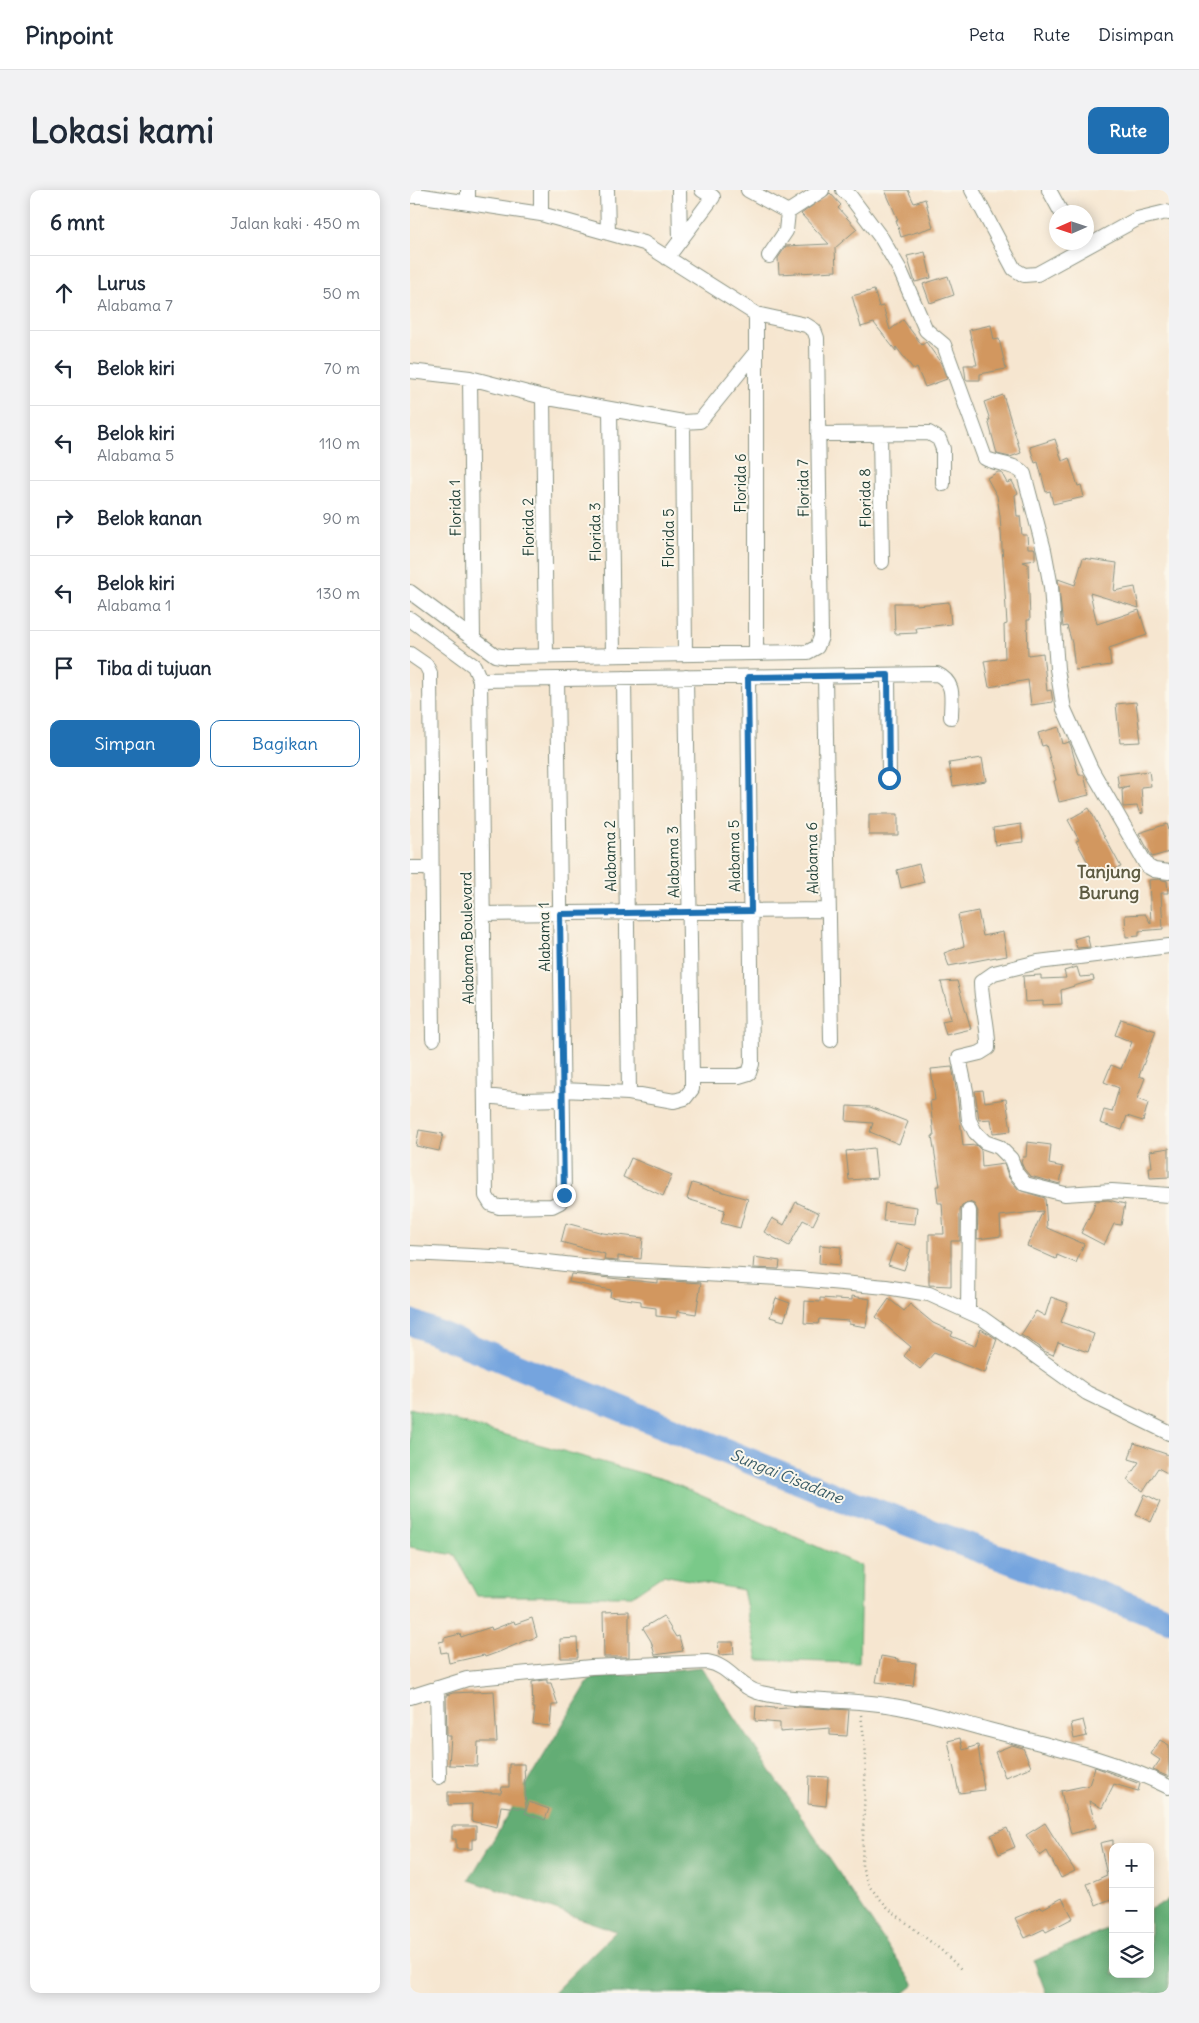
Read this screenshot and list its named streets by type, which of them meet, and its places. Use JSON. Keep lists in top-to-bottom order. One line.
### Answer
{"streets":{"street":["Florida 6","Florida 7","Florida 8","Florida 1","Florida 2","Florida 3","Florida 5","Alabama 2","Alabama 5","Alabama 6","Alabama 3","Alabama 1","Alabama Boulevard"]},"crossings":[["Florida 6","Florida 7"],["Alabama 2","Alabama 3"],["Alabama 5","Alabama 3"],["Alabama 1","Alabama Boulevard"]],"districts":["Tanjung Burung"],"water":["Sungai Cisadane"],"north":"left","page":{"header":"Pinpoint","nav":["Peta","Rute","Disimpan"],"buttons":["Rute",["Simpan","Bagikan"]],"title":"Lokasi kami","heading":["6 mnt","Jalan kaki · 450 m"],"list":[["Lurus","Alabama 7","50 m"],["Belok kiri","70 m"],["Belok kiri","Alabama 5","110 m"],["Belok kanan","90 m"],["Belok kiri","Alabama 1","130 m"],"Tiba di tujuan"],"map_buttons":["+","−"]}}
